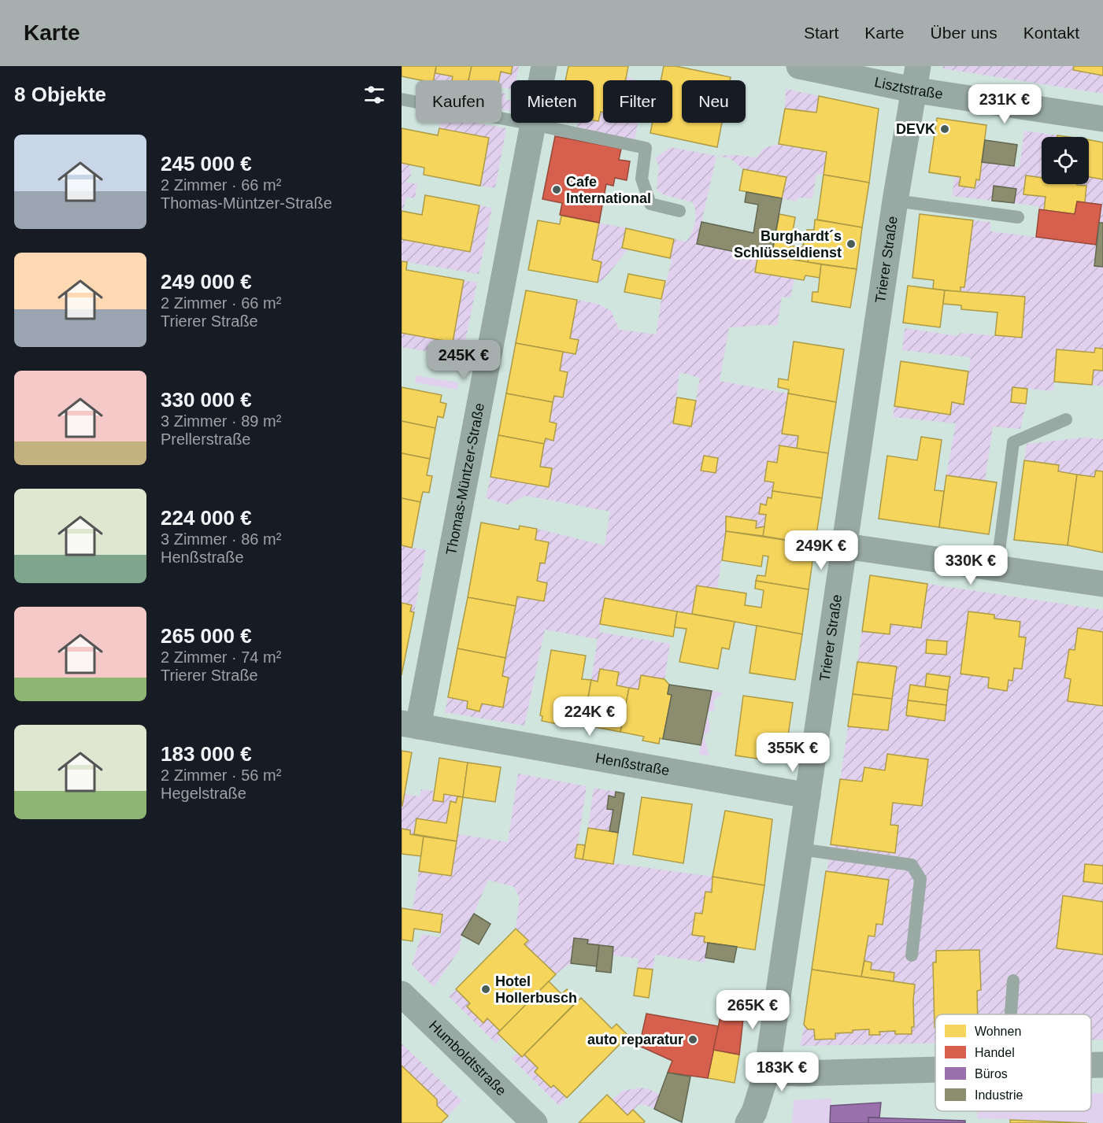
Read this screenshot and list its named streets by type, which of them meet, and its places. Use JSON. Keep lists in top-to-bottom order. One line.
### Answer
{"streets":{"street":["Lisztstraße","Trierer Straße","Thomas-Müntzer-Straße","Henßstraße","Humboldtstraße"]},"crossings":[["Lisztstraße","Trierer Straße"],["Trierer Straße","Henßstraße"],["Thomas-Müntzer-Straße","Henßstraße"]],"places":["DEVK","Cafe International","Burghardt´s Schlüsseldienst","Hotel Hollerbusch","auto reparatur"],"legend":["Wohnen","Handel","Büros","Industrie"],"page":{"header":"Karte","nav":["Start","Karte","Über uns","Kontakt"],"heading":"8 Objekte","chip":["Kaufen","Mieten","Filter","Neu"],"price":["231K €","245K €","249K €","330K €","224K €","355K €","265K €","183K €"],"list":[{"name":"245 000 €","note":"2 Zimmer · 66 m² · Thomas-Müntzer-Straße"},{"name":"249 000 €","note":"2 Zimmer · 66 m² · Trierer Straße"},{"name":"330 000 €","note":"3 Zimmer · 89 m² · Prellerstraße"},{"name":"224 000 €","note":"3 Zimmer · 86 m² · Henßstraße"},{"name":"265 000 €","note":"2 Zimmer · 74 m² · Trierer Straße"},{"name":"183 000 €","note":"2 Zimmer · 56 m² · Hegelstraße"}]}}
